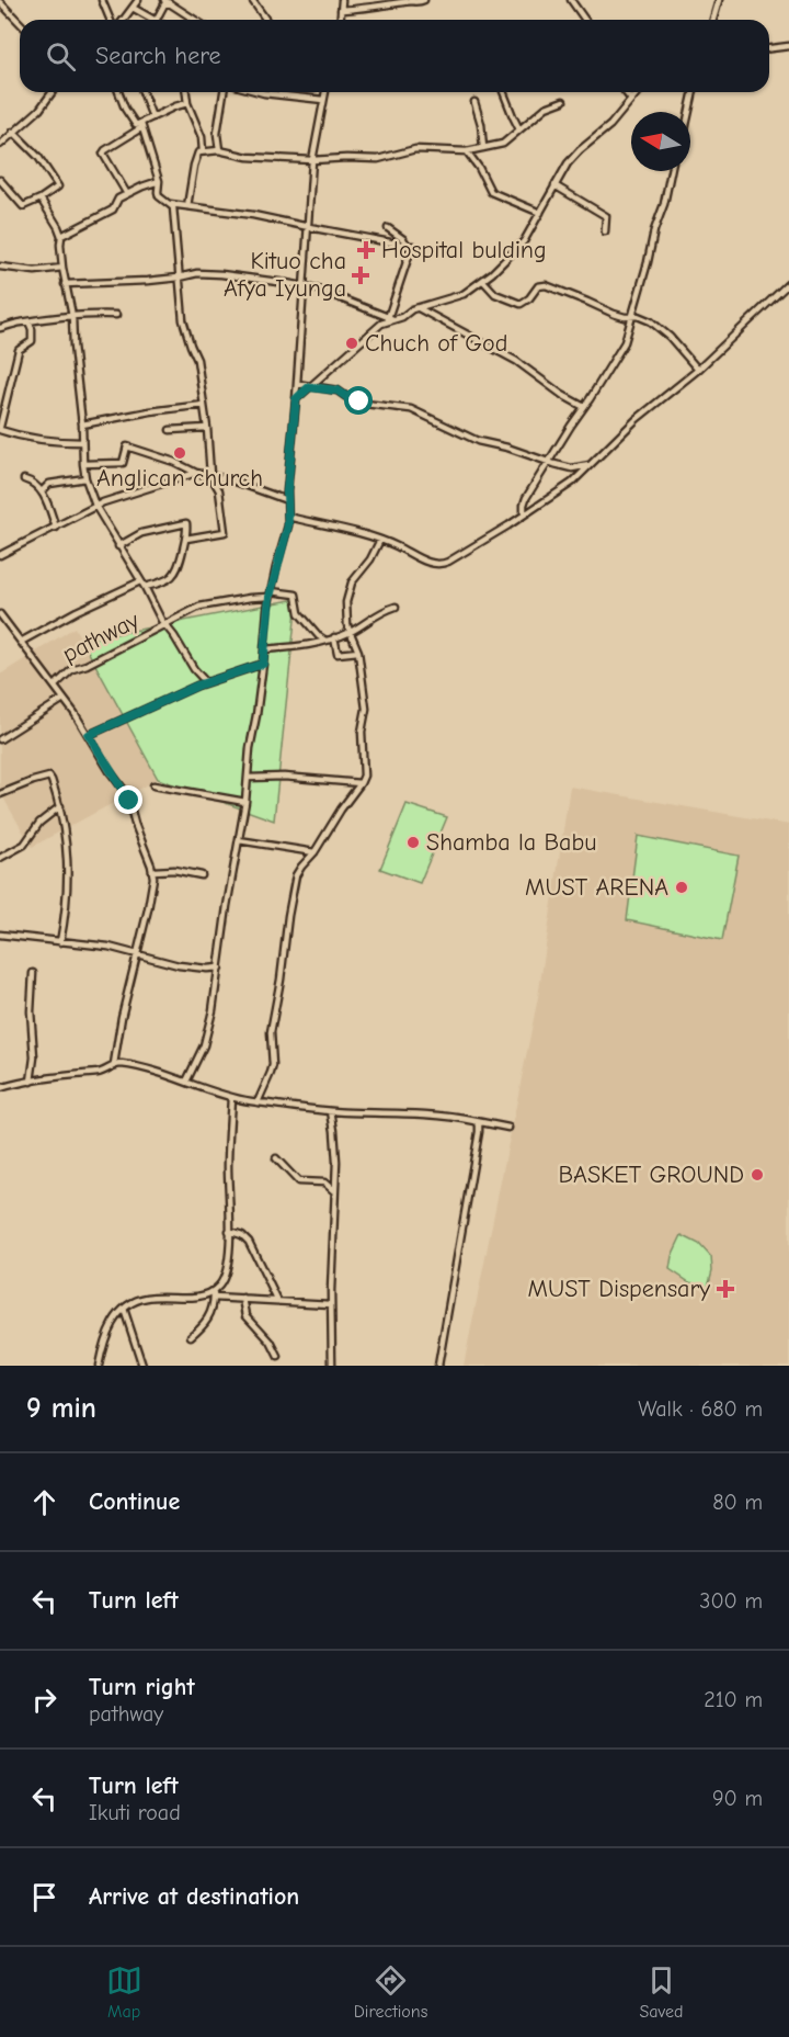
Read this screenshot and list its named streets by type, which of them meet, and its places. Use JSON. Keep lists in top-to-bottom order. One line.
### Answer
{"streets":{"street":["pathway"]},"places":{"health":["Hospital bulding","Kituo cha Afya Iyunga","MUST Dispensary"],"other":["Chuch of God","Anglican church","Shamba la Babu","MUST ARENA","BASKET GROUND"]},"north":"left","page":{"search":"Search here","heading":["9 min","Walk · 680 m"],"list":[["Continue","80 m"],["Turn left","300 m"],["Turn right","pathway","210 m"],["Turn left","Ikuti road","90 m"],"Arrive at destination"],"nav":["Map","Directions","Saved"]}}
